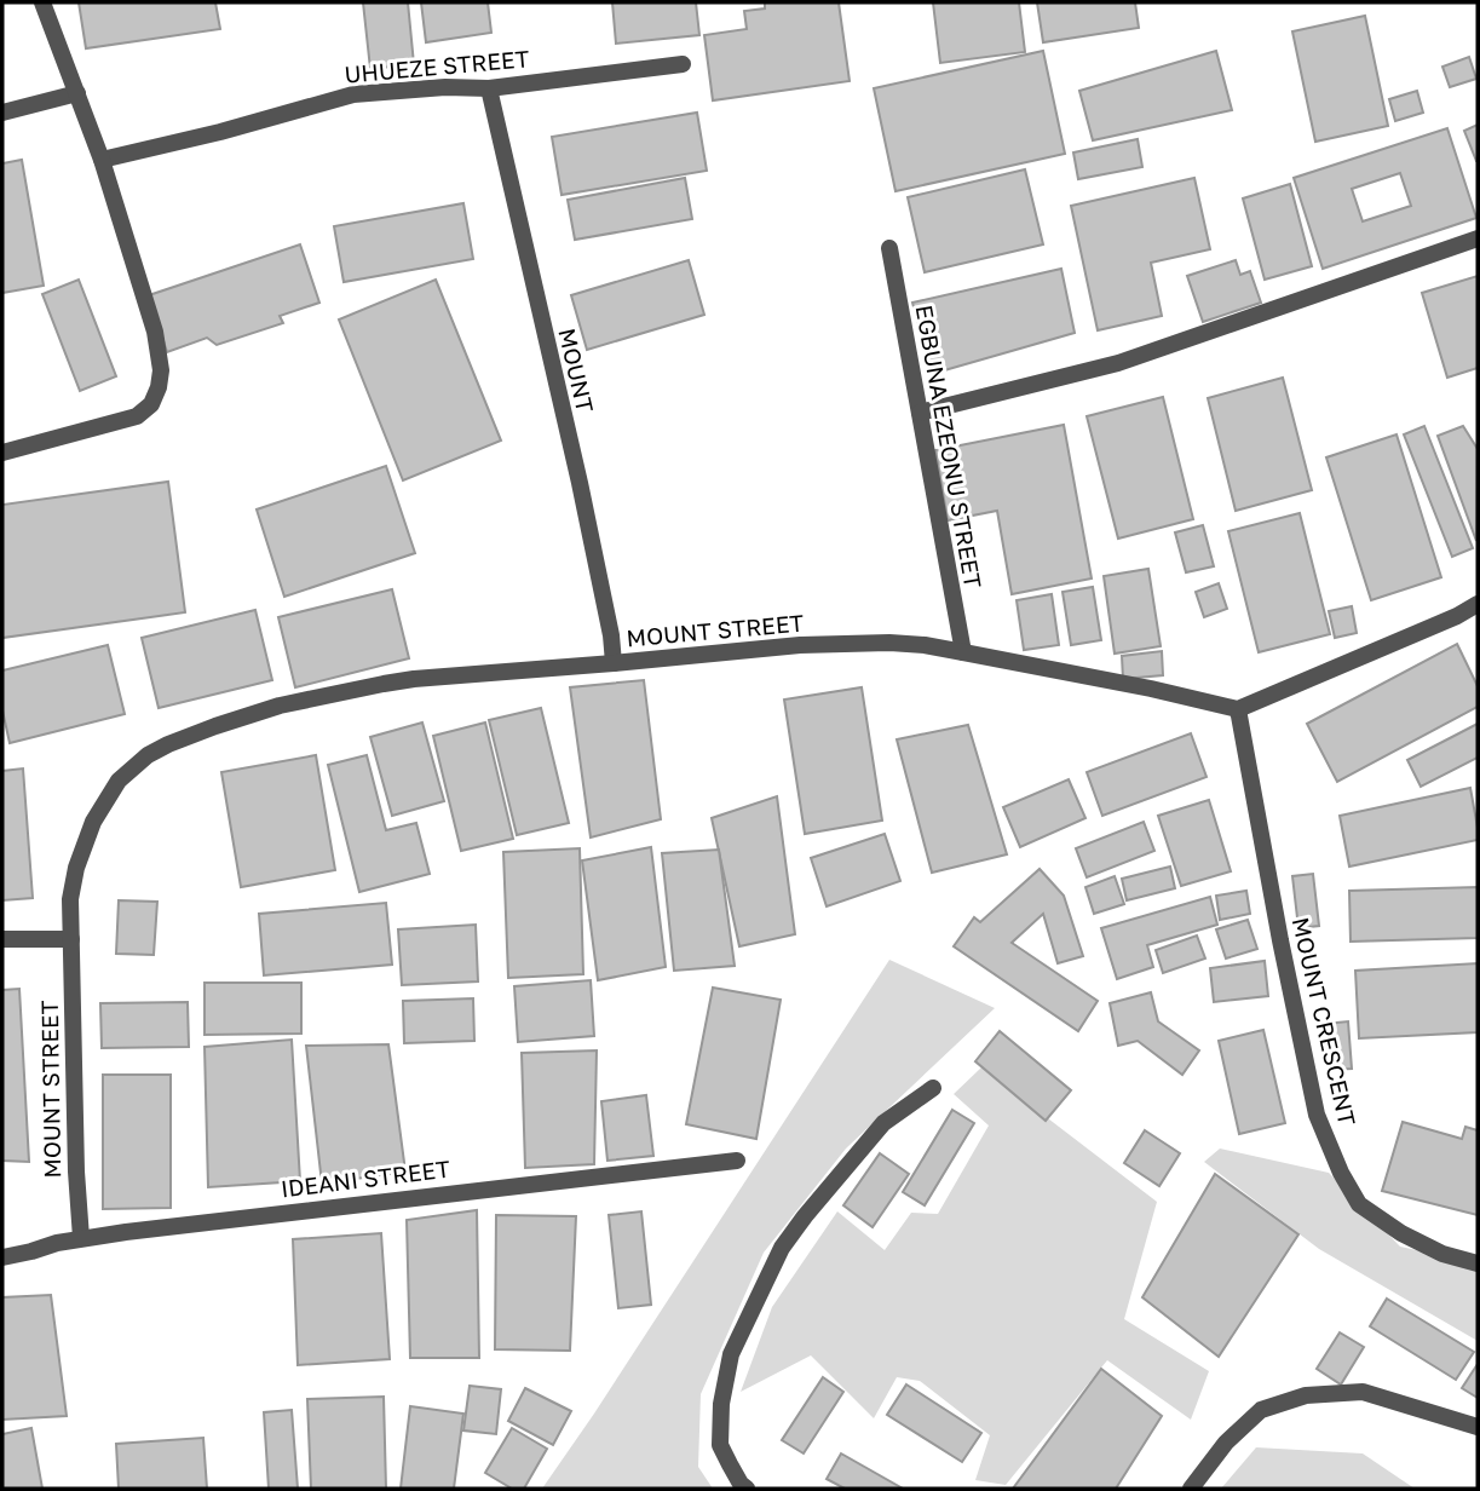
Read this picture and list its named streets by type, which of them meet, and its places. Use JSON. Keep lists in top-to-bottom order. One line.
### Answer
{"streets":{"street":["UHUEZE STREET","MOUNT","EGBUNA EZEONU STREET","MOUNT STREET","MOUNT CRESCENT","IDEANI STREET"]},"crossings":[["UHUEZE STREET","MOUNT"],["MOUNT","MOUNT STREET"],["EGBUNA EZEONU STREET","MOUNT STREET"],["MOUNT STREET","MOUNT CRESCENT"],["MOUNT STREET","IDEANI STREET"]]}
